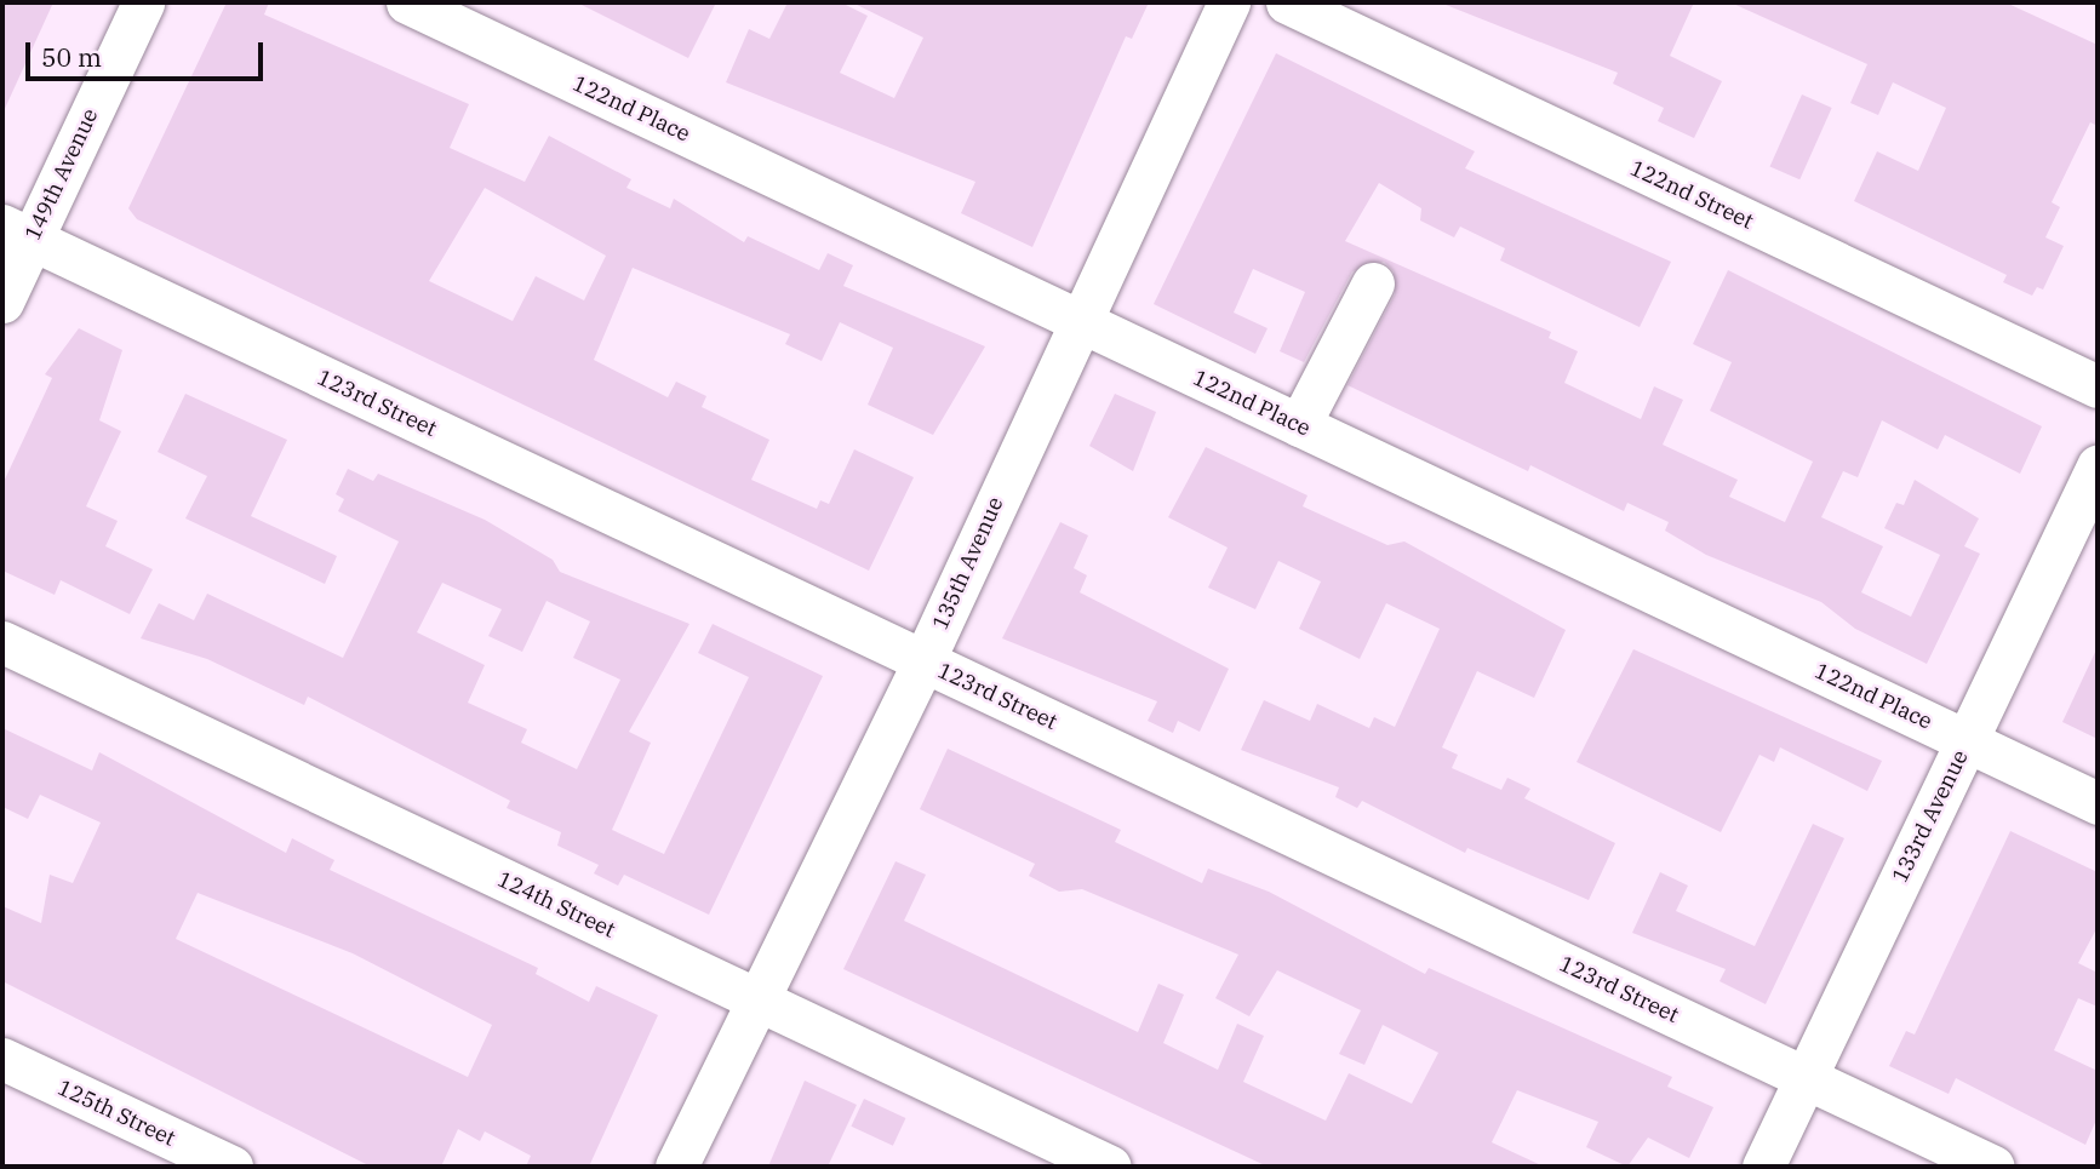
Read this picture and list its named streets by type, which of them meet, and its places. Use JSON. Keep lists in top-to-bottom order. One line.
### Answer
{"streets":{"street":["122nd Place","149th Avenue","122nd Street","123rd Street","135th Avenue","133rd Avenue","124th Street","125th Street"]},"crossings":[["122nd Place","135th Avenue"],["122nd Place","133rd Avenue"],["149th Avenue","123rd Street"],["123rd Street","135th Avenue"],["123rd Street","133rd Avenue"],["135th Avenue","124th Street"]],"scale_bar":"50 m"}
